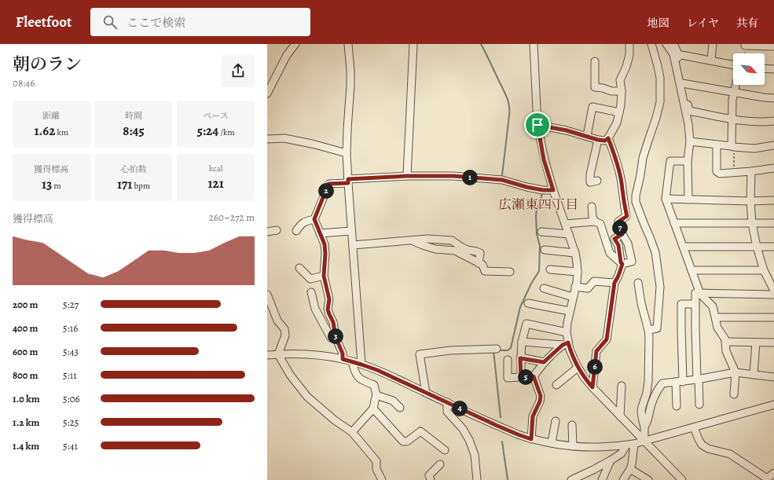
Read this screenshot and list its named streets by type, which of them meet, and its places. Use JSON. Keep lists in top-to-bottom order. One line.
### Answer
{"districts":["広瀬東四丁目"],"north":"bottom right","page":{"header":"Fleetfoot","search":"ここで検索","nav":["地図","レイヤ","共有"],"heading":["朝のラン","08:46"],"stats":[["距離","1.62 km"],["時間","8:45"],["ペース","5:24 /km"],["獲得標高","13 m"],["心拍数","171 bpm"],["kcal","121"]],"pins":["1","2","7","3","6","5","4"],"chart":["獲得標高","260–272 m"],"list":[{"name":"200 m","note":"5:27"},{"name":"400 m","note":"5:16"},{"name":"600 m","note":"5:43"},{"name":"800 m","note":"5:11"},{"name":"1.0 km","note":"5:06"},{"name":"1.2 km","note":"5:25"},{"name":"1.4 km","note":"5:41"}]}}
